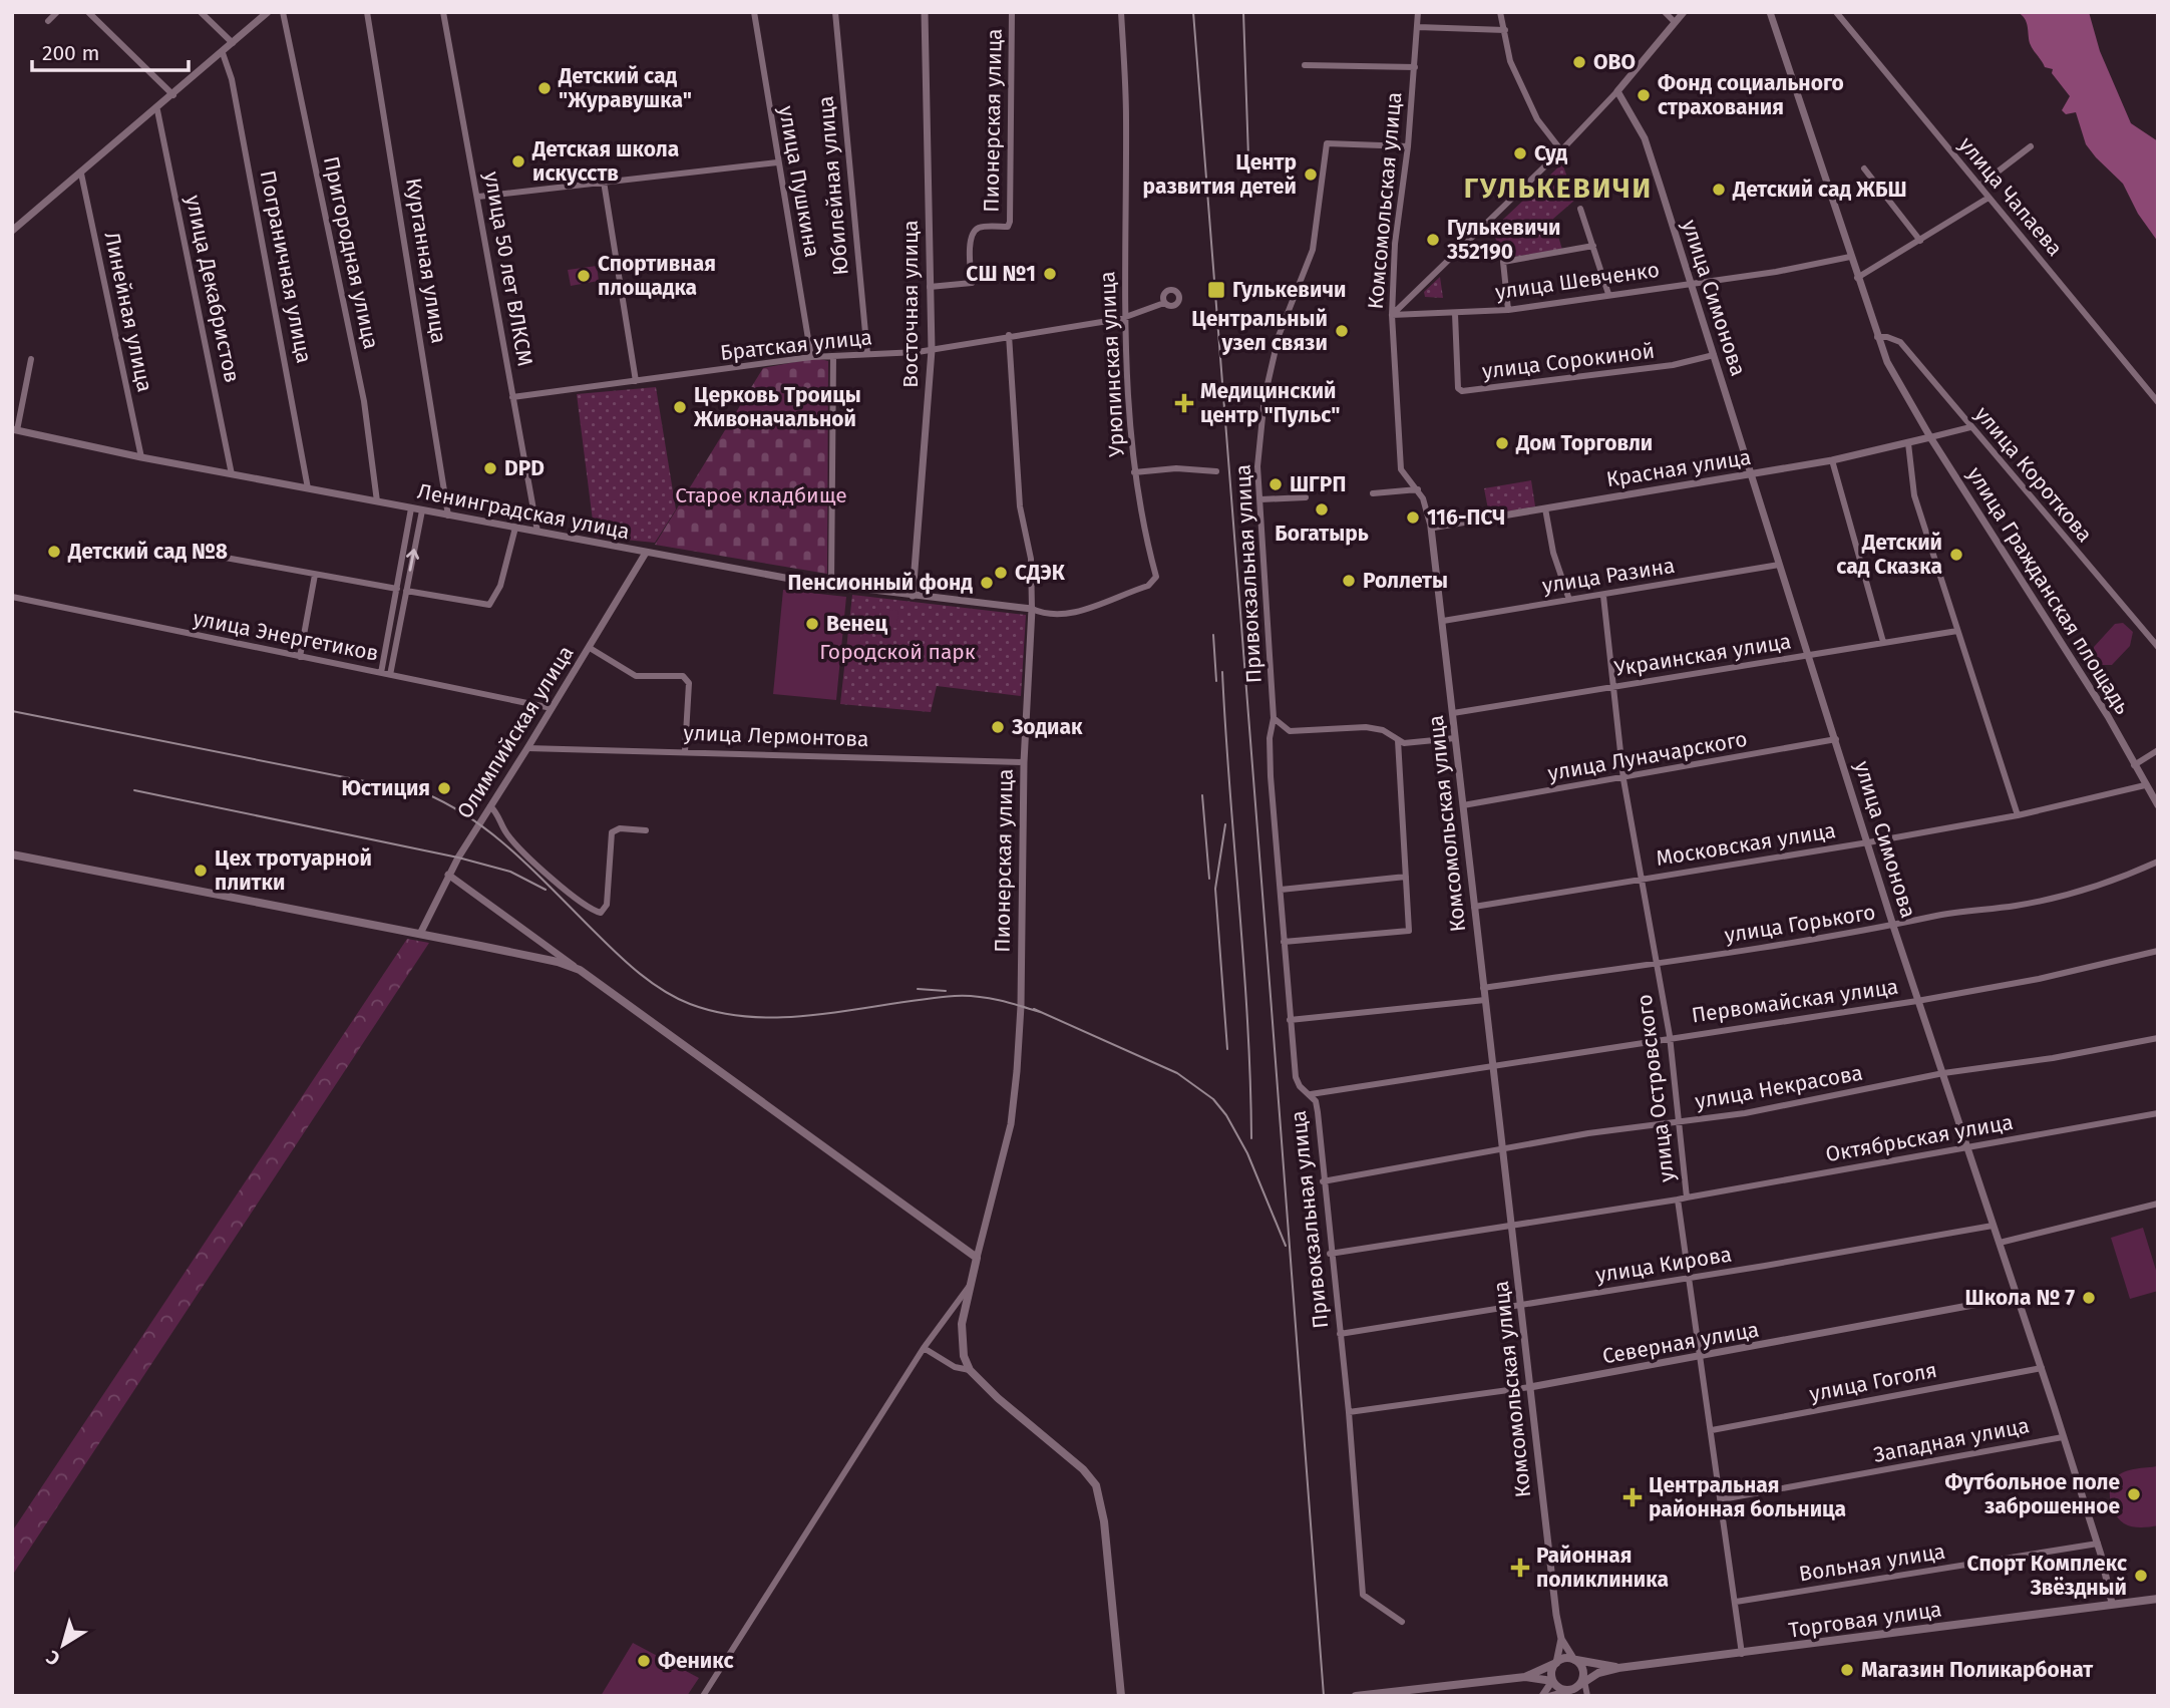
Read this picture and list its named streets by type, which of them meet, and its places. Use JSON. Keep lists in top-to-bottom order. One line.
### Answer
{"streets":{"main road":["Торговая улица"],"street":["Пионерская улица","улица Пушкина","Юбилейная улица","улица Чапаева","Комсомольская улица","Пригородная улица","Курганная улица","Пограничная улица","улица 50 лет ВЛКСМ","улица Шевченко","улица Декабристов","улица Симонова","Восточная улица","Линейная улица","Братская улица","улица Сорокиной","Урюпинская улица","Красная улица","улица Короткова","Ленинградская улица","Привокзальная улица","улица Разина","улица Гражданская площадь","улица Энергетиков","Украинская улица","Олимпийская улица","улица Лермонтова","улица Луначарского","Московская улица","улица Горького","Первомайская улица","улица Некрасова","улица Островского","Октябрьская улица","улица Кирова","Северная улица","улица Гоголя","Западная улица","Вольная улица"]},"crossings":[["Пионерская улица","Восточная улица"],["Пионерская улица","Братская улица"],["Пионерская улица","Урюпинская улица"],["Пионерская улица","Ленинградская улица"],["Пионерская улица","улица Лермонтова"],["улица Пушкина","Братская улица"],["Юбилейная улица","Братская улица"],["Комсомольская улица","улица Шевченко"],["Комсомольская улица","Красная улица"],["Комсомольская улица","Привокзальная улица"],["Комсомольская улица","улица Разина"],["Комсомольская улица","Украинская улица"],["Комсомольская улица","улица Луначарского"],["Комсомольская улица","Московская улица"],["Комсомольская улица","улица Горького"],["Комсомольская улица","Первомайская улица"],["Комсомольская улица","улица Некрасова"],["Комсомольская улица","улица Кирова"],["Комсомольская улица","Северная улица"],["Комсомольская улица","Торговая улица"],["Пригородная улица","Ленинградская улица"],["Курганная улица","Ленинградская улица"],["Пограничная улица","Ленинградская улица"],["улица 50 лет ВЛКСМ","Братская улица"],["улица 50 лет ВЛКСМ","Ленинградская улица"],["улица Шевченко","улица Симонова"],["улица Шевченко","улица Сорокиной"],["улица Декабристов","Ленинградская улица"],["улица Симонова","улица Сорокиной"],["улица Симонова","Красная улица"],["улица Симонова","улица Разина"],["улица Симонова","Украинская улица"],["улица Симонова","улица Луначарского"],["улица Симонова","Московская улица"],["улица Симонова","улица Горького"],["улица Симонова","Первомайская улица"],["улица Симонова","улица Некрасова"],["улица Симонова","Октябрьская улица"],["улица Симонова","улица Кирова"],["улица Симонова","Северная улица"],["улица Симонова","улица Гоголя"],["улица Симонова","Западная улица"],["улица Симонова","Вольная улица"],["улица Симонова","Торговая улица"],["Восточная улица","Братская улица"],["Восточная улица","Ленинградская улица"],["Линейная улица","Ленинградская улица"],["Братская улица","Урюпинская улица"],["Урюпинская улица","Ленинградская улица"],["Красная улица","улица Гражданская площадь"],["Ленинградская улица","Олимпийская улица"],["Привокзальная улица","Первомайская улица"],["Привокзальная улица","улица Некрасова"],["Привокзальная улица","улица Кирова"],["Привокзальная улица","Северная улица"],["улица Разина","улица Островского"],["улица Энергетиков","Олимпийская улица"],["Украинская улица","улица Островского"],["Олимпийская улица","улица Лермонтова"],["улица Луначарского","улица Островского"],["Московская улица","улица Островского"],["улица Горького","улица Островского"],["Первомайская улица","улица Островского"],["улица Некрасова","улица Островского"],["улица Островского","Октябрьская улица"],["улица Островского","улица Кирова"],["улица Островского","Северная улица"],["улица Островского","улица Гоголя"],["улица Островского","Западная улица"],["улица Островского","Вольная улица"],["улица Островского","Торговая улица"]],"districts":["ГУЛЬКЕВИЧИ"],"parks":["Старое кладбище","Городской парк"],"places":{"other":["ОВО","Детский сад \"Журавушка\"","Фонд социального страхования","Суд","Детская школа искусств","Центр развития детей","Детский сад ЖБШ","Гулькевичи 352190","СШ №1","Спортивная площадка","Центральный узел связи","Церковь Троицы Живоначальной","Дом Торговли","DPD","ШГРП","Богатырь","116-ПСЧ","Детский сад №8","Детский сад Сказка","СДЭК","Роллеты","Пенсионный фонд","Венец","Зодиак","Юстиция","Цех тротуарной плитки","Школа № 7","Футбольное поле заброшенное","Спорт Комплекс Звёздный","Феникс","Магазин Поликарбонат"],"transit":["Гулькевичи"],"health":["Медицинский центр \"Пульс\"","Центральная районная больница","Районная поликлиника"]},"scale_bar":"200 m","north":"bottom left"}
